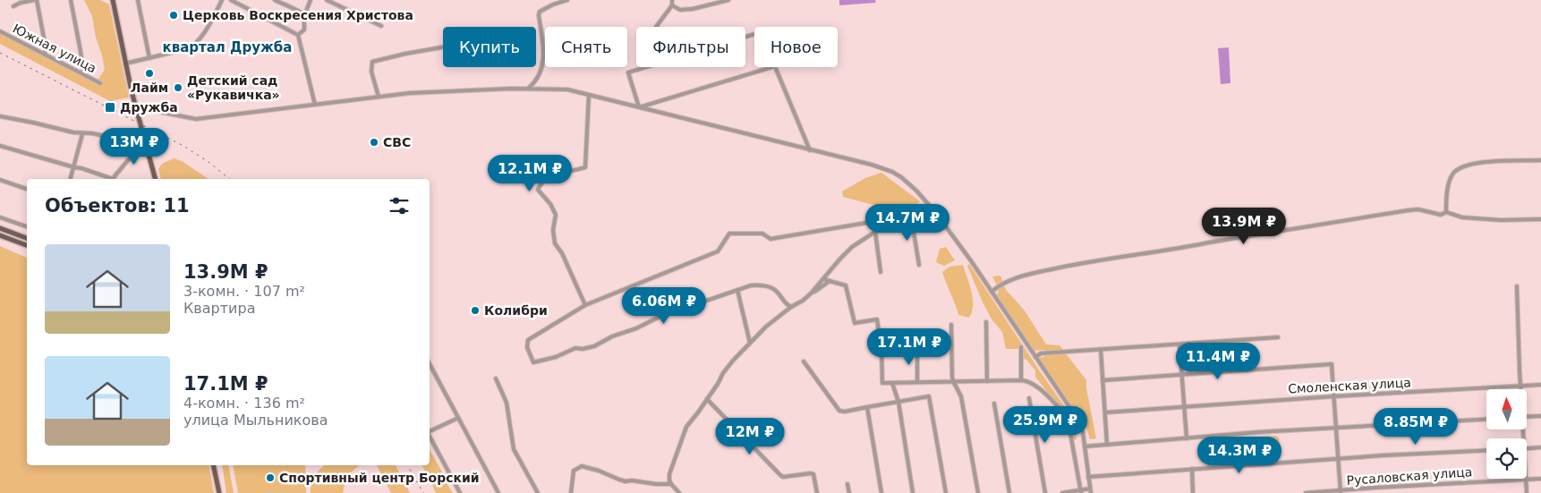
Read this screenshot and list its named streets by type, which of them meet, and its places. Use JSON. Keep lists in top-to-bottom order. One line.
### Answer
{"streets":{"street":["Южная улица","Смоленская улица","Русаловская улица"]},"districts":["квартал Дружба"],"places":{"other":["Церковь Воскресения Христова","Лайм","Детский сад «Рукавичка»","СВС","Колибри","Спортивный центр Борский"],"transit":["Дружба"]},"north":"top","page":{"chip":["Купить","Снять","Фильтры","Новое"],"price":["13M ₽","12.1M ₽","14.7M ₽","13.9M ₽","6.06M ₽","17.1M ₽","11.4M ₽","25.9M ₽","8.85M ₽","12M ₽","14.3M ₽"],"heading":"Объектов: 11","list":[{"name":"13.9M ₽","note":"3-комн. · 107 m² · Квартира"},{"name":"17.1M ₽","note":"4-комн. · 136 m² · улица Мыльникова"}]}}
